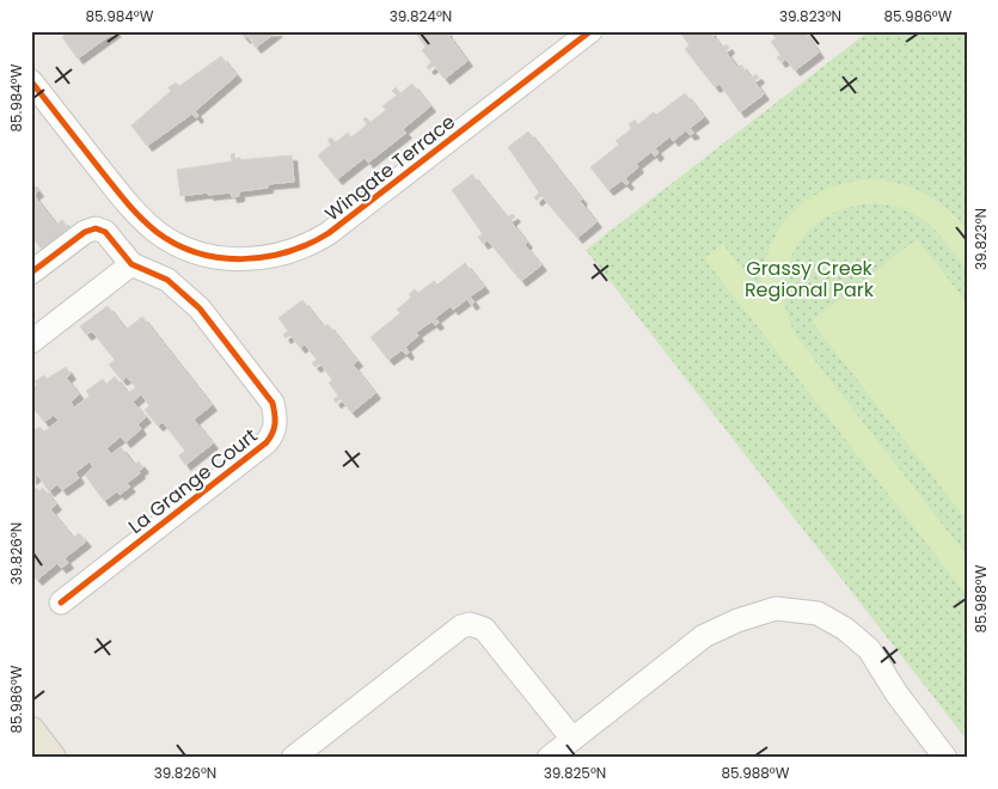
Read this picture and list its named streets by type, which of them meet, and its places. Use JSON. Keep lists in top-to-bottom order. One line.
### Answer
{"streets":{"street":["Wingate Terrace","La Grange Court"]},"parks":["Grassy Creek Regional Park"],"coordinates":["85.984°W","39.824°N","39.823°N","85.986°W","39.826°N","85.988°W","39.825°N"]}
